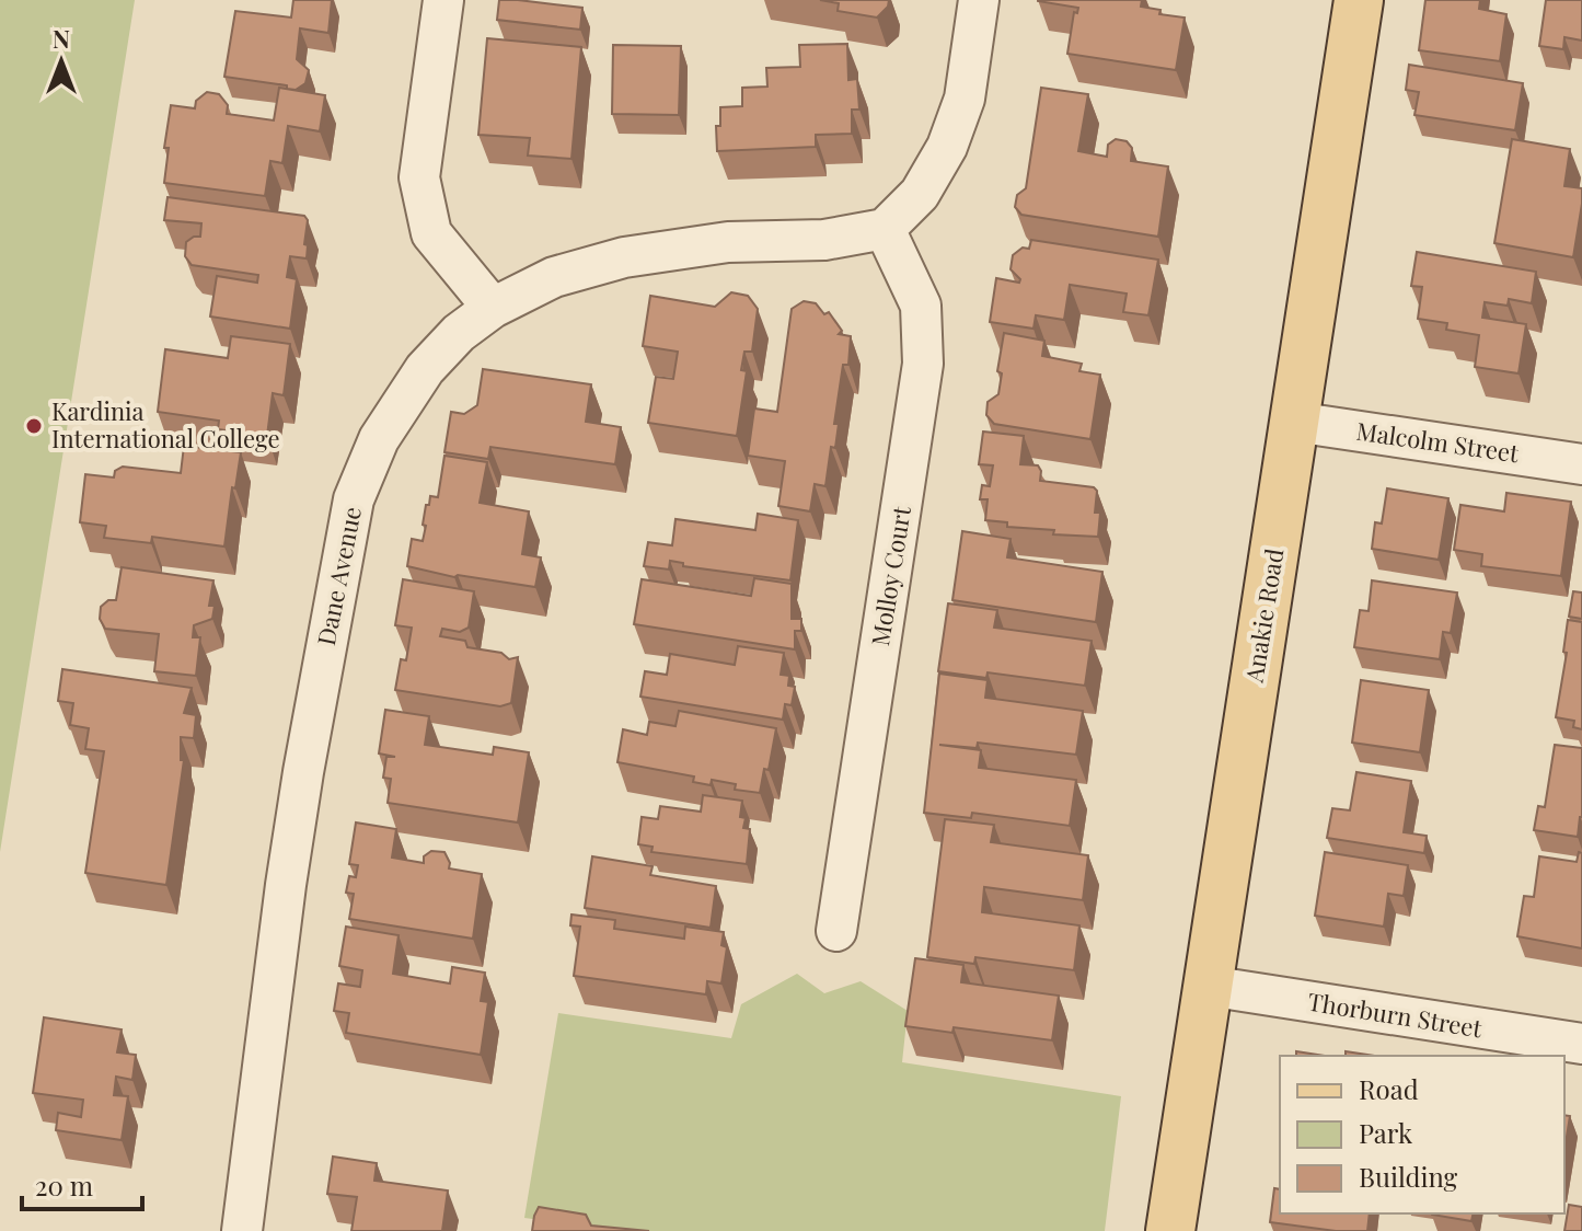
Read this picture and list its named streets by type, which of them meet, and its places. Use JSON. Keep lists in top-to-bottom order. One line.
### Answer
{"streets":{"main road":["Anakie Road"],"street":["Malcolm Street","Dane Avenue","Molloy Court","Thorburn Street"]},"crossings":[["Malcolm Street","Anakie Road"],["Dane Avenue","Molloy Court"],["Anakie Road","Thorburn Street"]],"places":["Kardinia International College"],"legend":["Road","Park","Building"],"scale_bar":"20 m","north":"top"}
